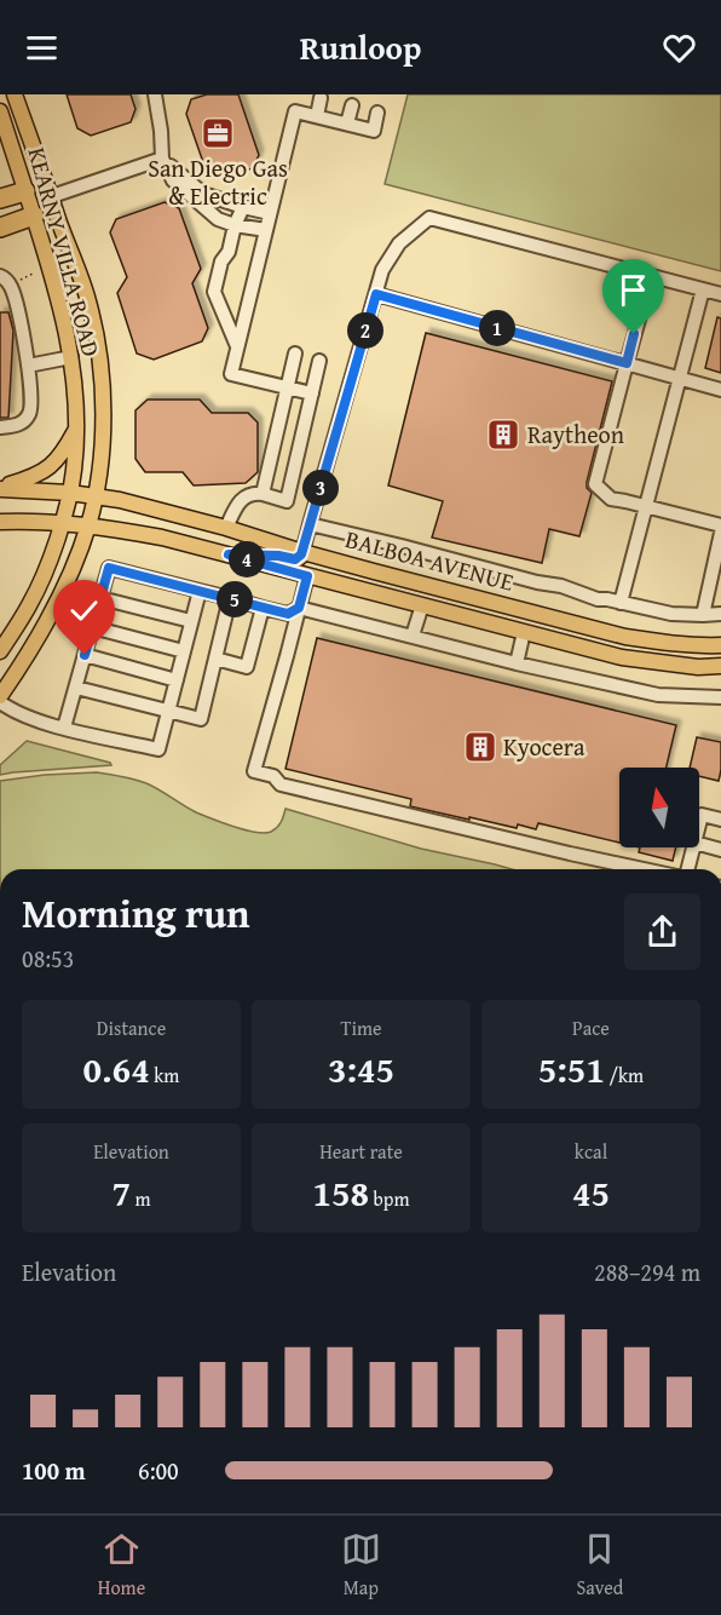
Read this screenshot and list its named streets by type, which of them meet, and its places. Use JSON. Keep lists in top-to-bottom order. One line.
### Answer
{"streets":{"main road":["KEARNY VILLA ROAD","BALBOA AVENUE"]},"crossings":[["KEARNY VILLA ROAD","BALBOA AVENUE"]],"places":{"office":["San Diego Gas & Electric"],"building":["Raytheon","Kyocera"]},"north":"top","page":{"header":"Runloop","pins":["1","2","3","4","5"],"heading":["Morning run","08:53"],"stats":[["Distance","0.64 km"],["Time","3:45"],["Pace","5:51 /km"],["Elevation","7 m"],["Heart rate","158 bpm"],["kcal","45"]],"chart":["Elevation","288–294 m"],"list":[{"name":"100 m","note":"6:00"}],"tabs":["Home","Map","Saved"]}}
